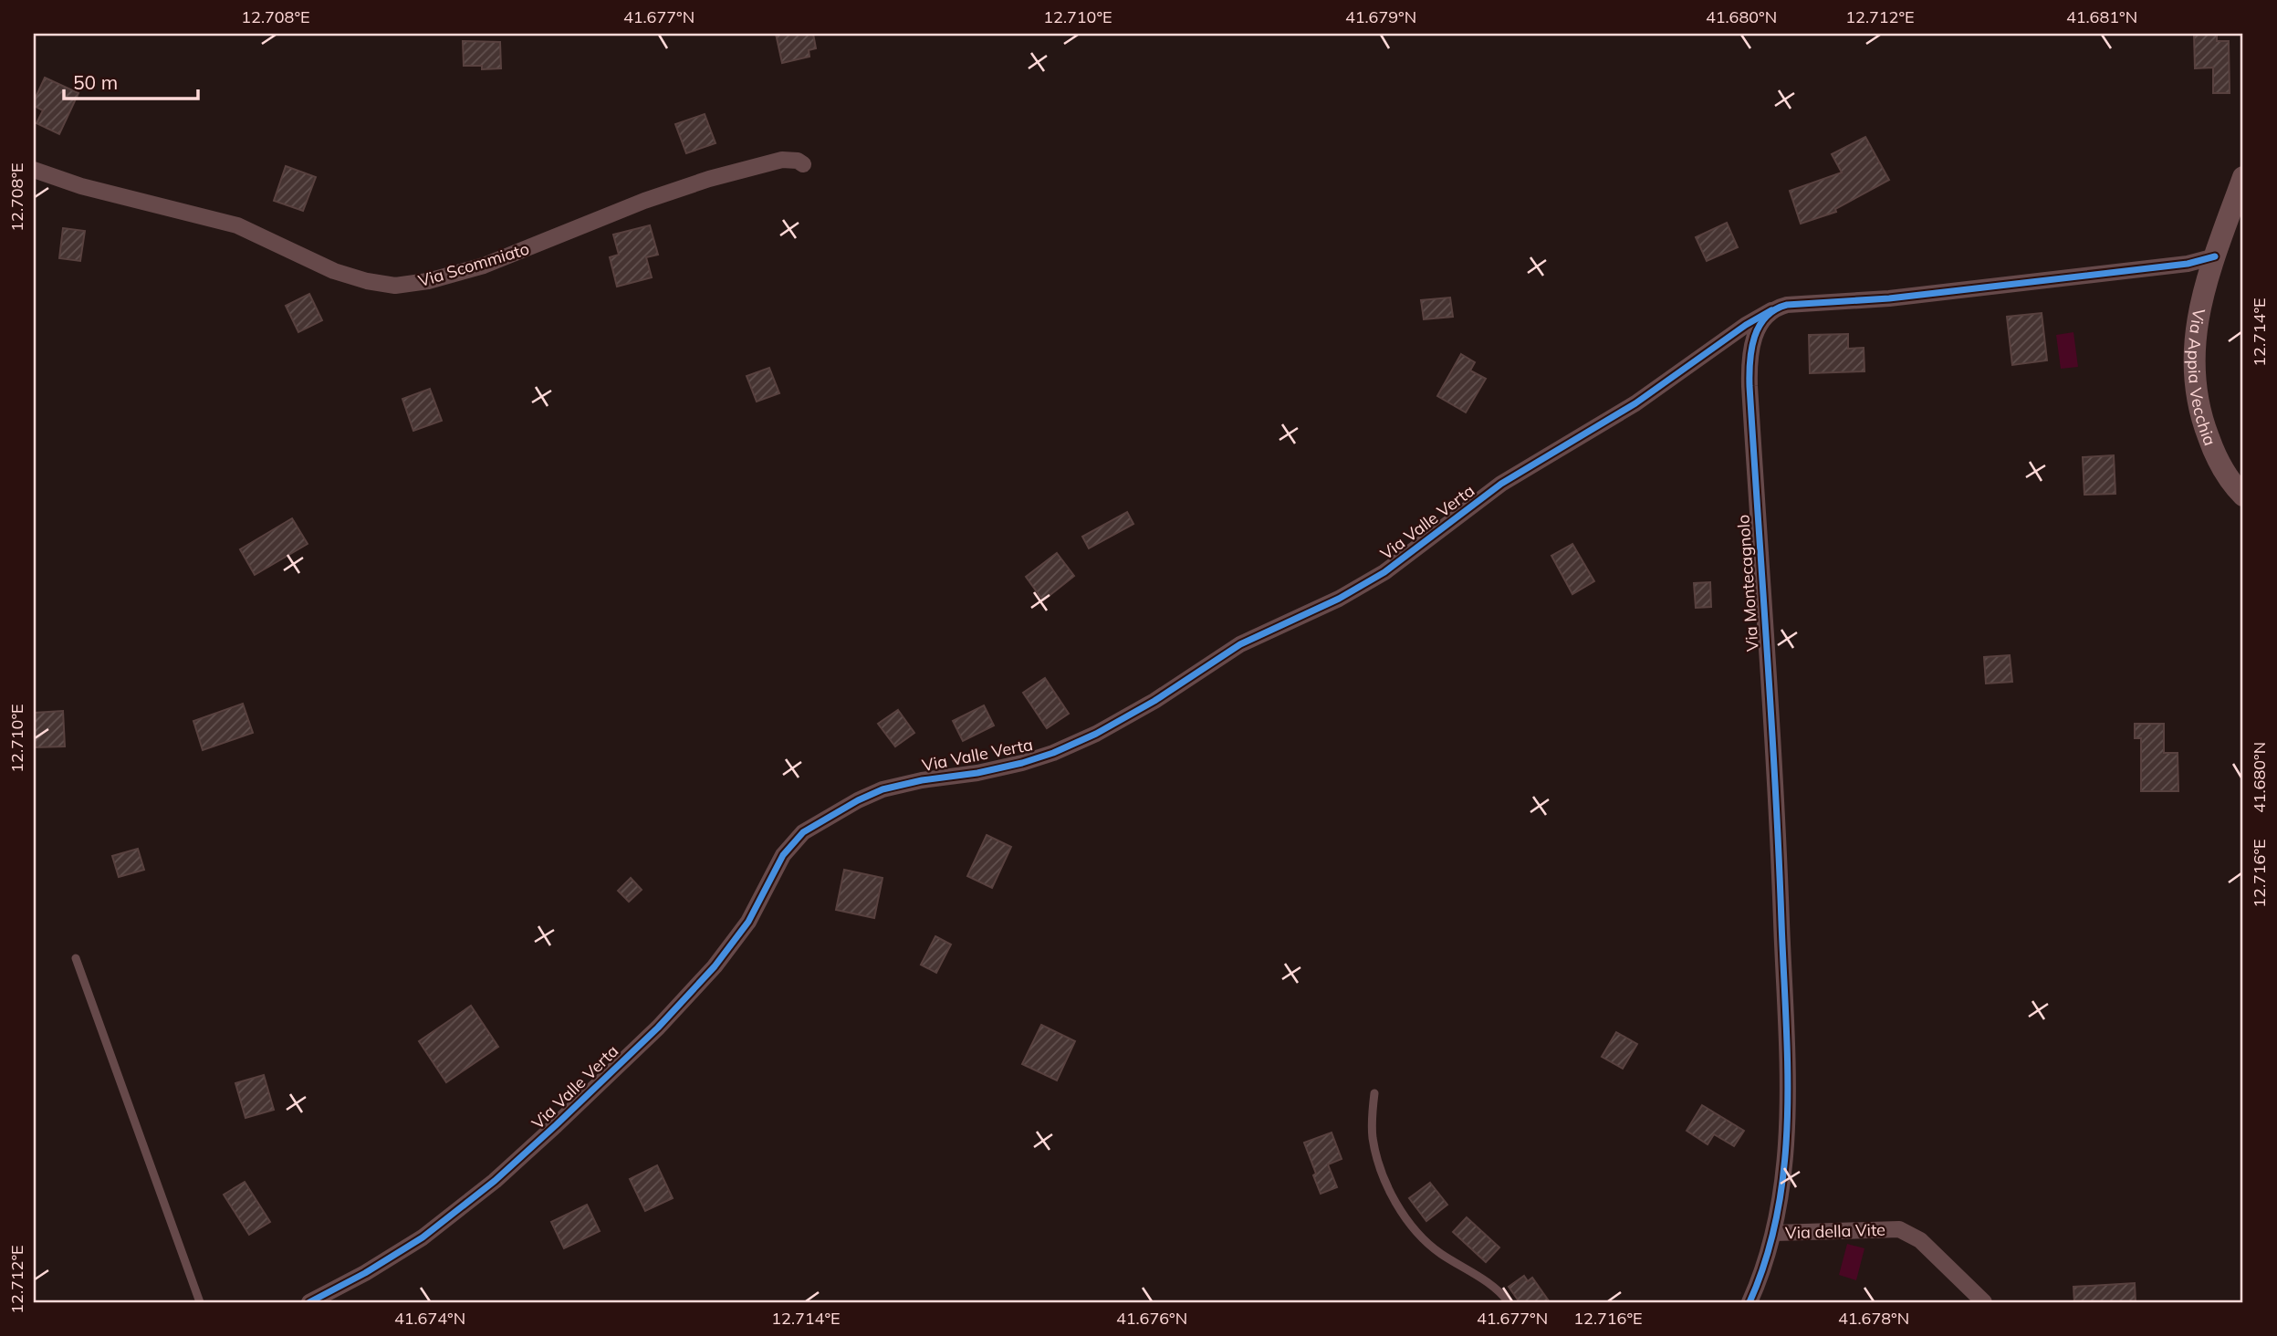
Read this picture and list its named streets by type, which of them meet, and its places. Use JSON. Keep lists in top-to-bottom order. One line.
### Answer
{"streets":{"main road":["Via Appia Vecchia"],"street":["Via Scommiato","Via Valle Verta","Via Montecagnolo","Via della Vite"]},"crossings":[["Via Valle Verta","Via Montecagnolo"],["Via Montecagnolo","Via della Vite"]],"scale_bar":"50 m","coordinates":["12.708°E","41.677°N","12.710°E","41.679°N","41.680°N","12.712°E","41.681°N","12.714°E","12.716°E","41.674°N","41.676°N","41.678°N"]}
